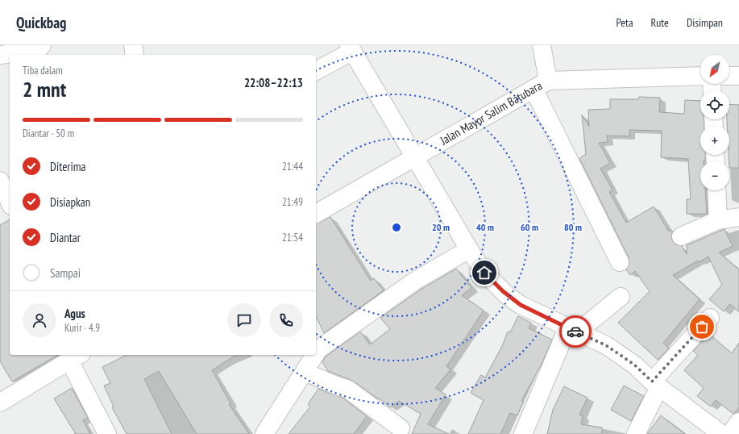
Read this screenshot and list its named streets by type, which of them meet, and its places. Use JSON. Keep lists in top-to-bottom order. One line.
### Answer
{"streets":{"street":["Jalan Mayor Salim Batubara"]},"north":"bottom left","page":{"header":"Quickbag","nav":["Peta","Rute","Disimpan"],"map_buttons":["+","−"],"heading":["2 mnt","Tiba dalam","22:08–22:13"],"panel":["Agus","Kurir · 4.9"],"bar":"Diantar · 50 m","list":[["Diterima","21:44"],["Disiapkan","21:49"],["Diantar","21:54"],"Sampai"]},"rings":["20 m","40 m","60 m","80 m"]}
